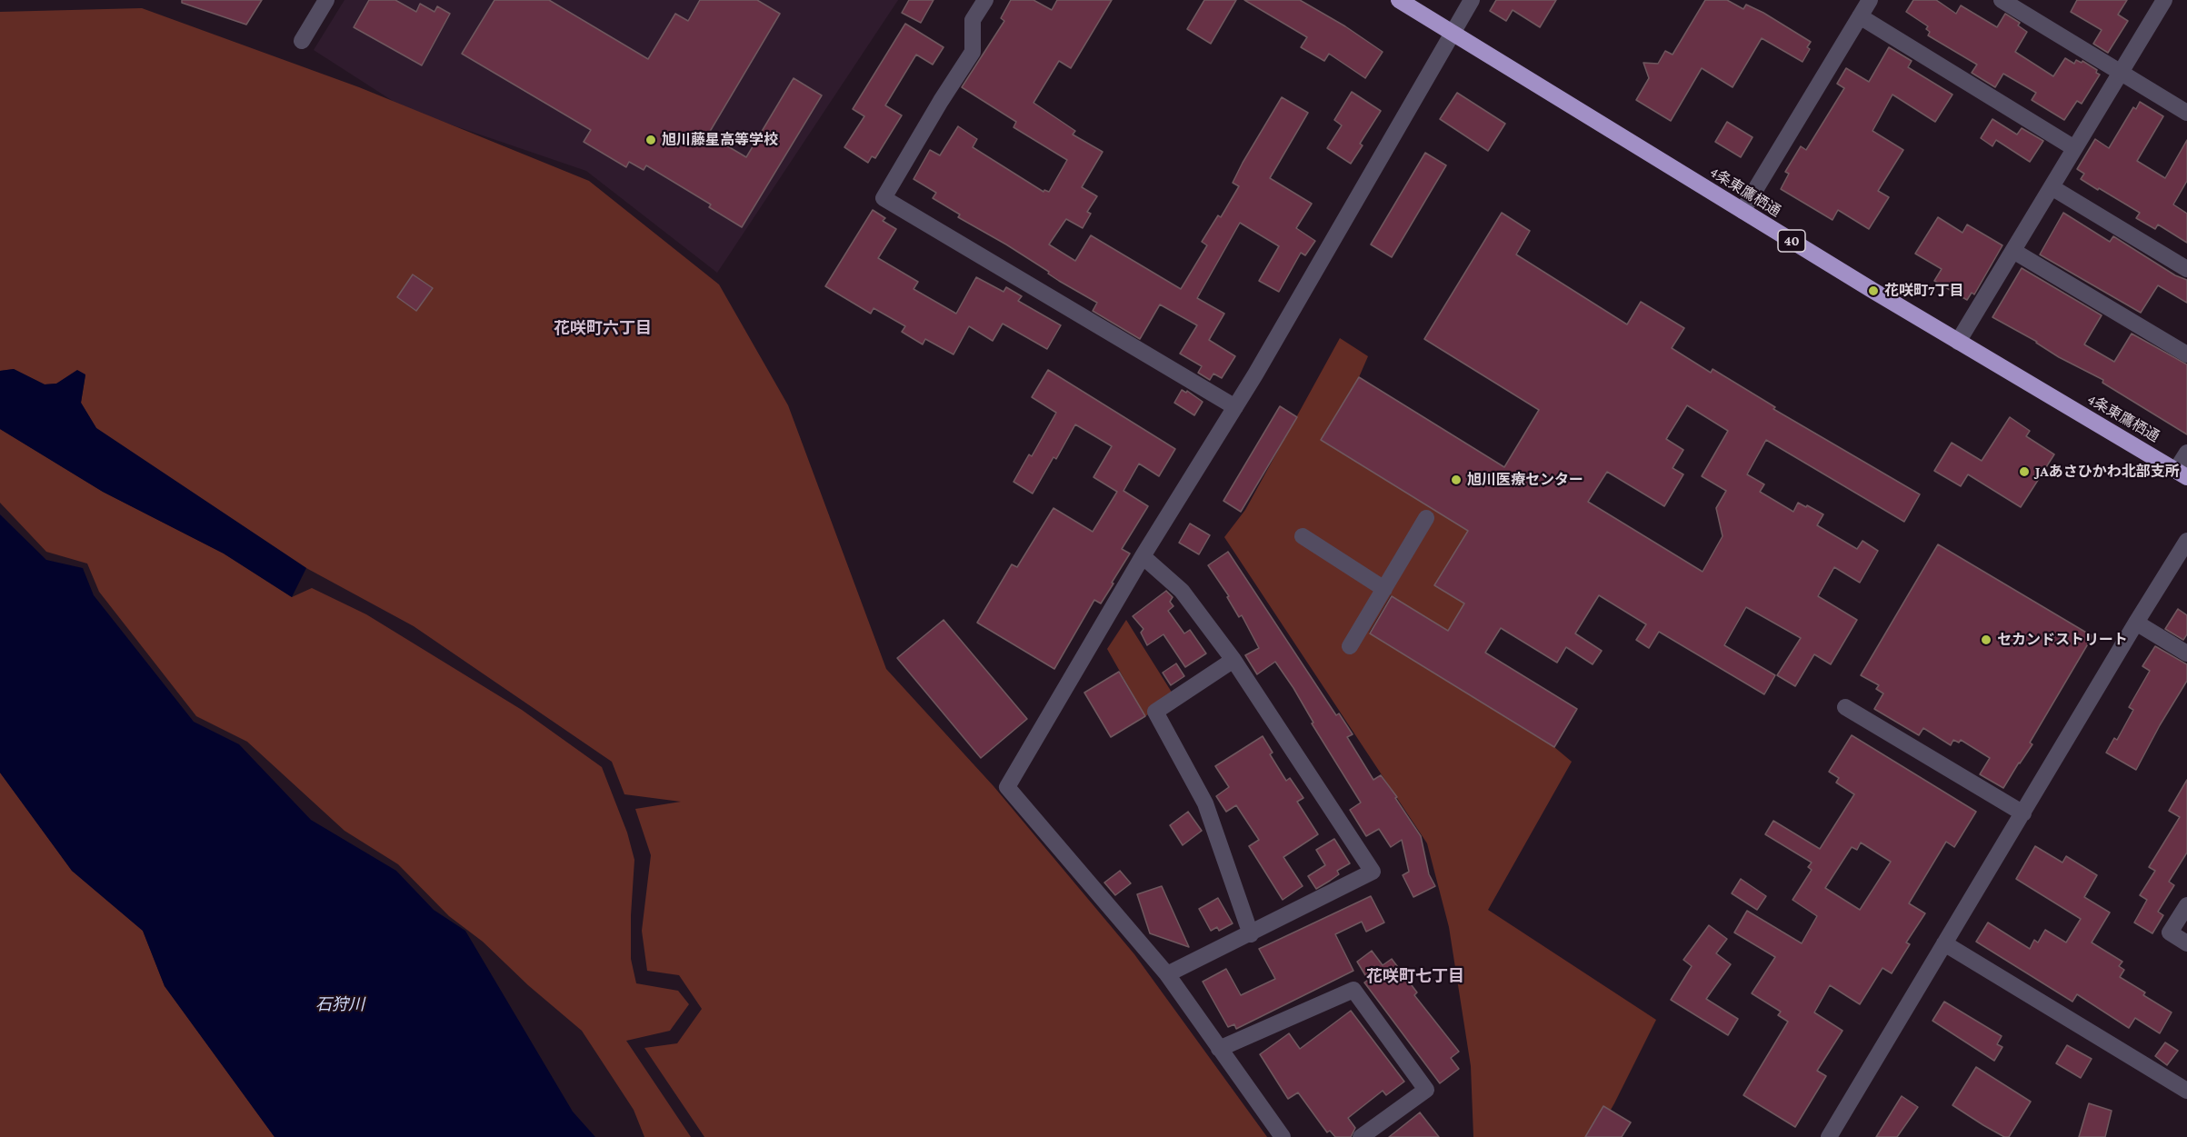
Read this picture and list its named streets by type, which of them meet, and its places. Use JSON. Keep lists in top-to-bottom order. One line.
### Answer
{"streets":{"highway":["4条東鷹栖通","40"]},"districts":["花咲町六丁目","花咲町七丁目"],"water":["石狩川"],"places":["旭川藤星高等学校","花咲町7丁目","JAあさひかわ北部支所","旭川医療センター","セカンドストリート"]}
